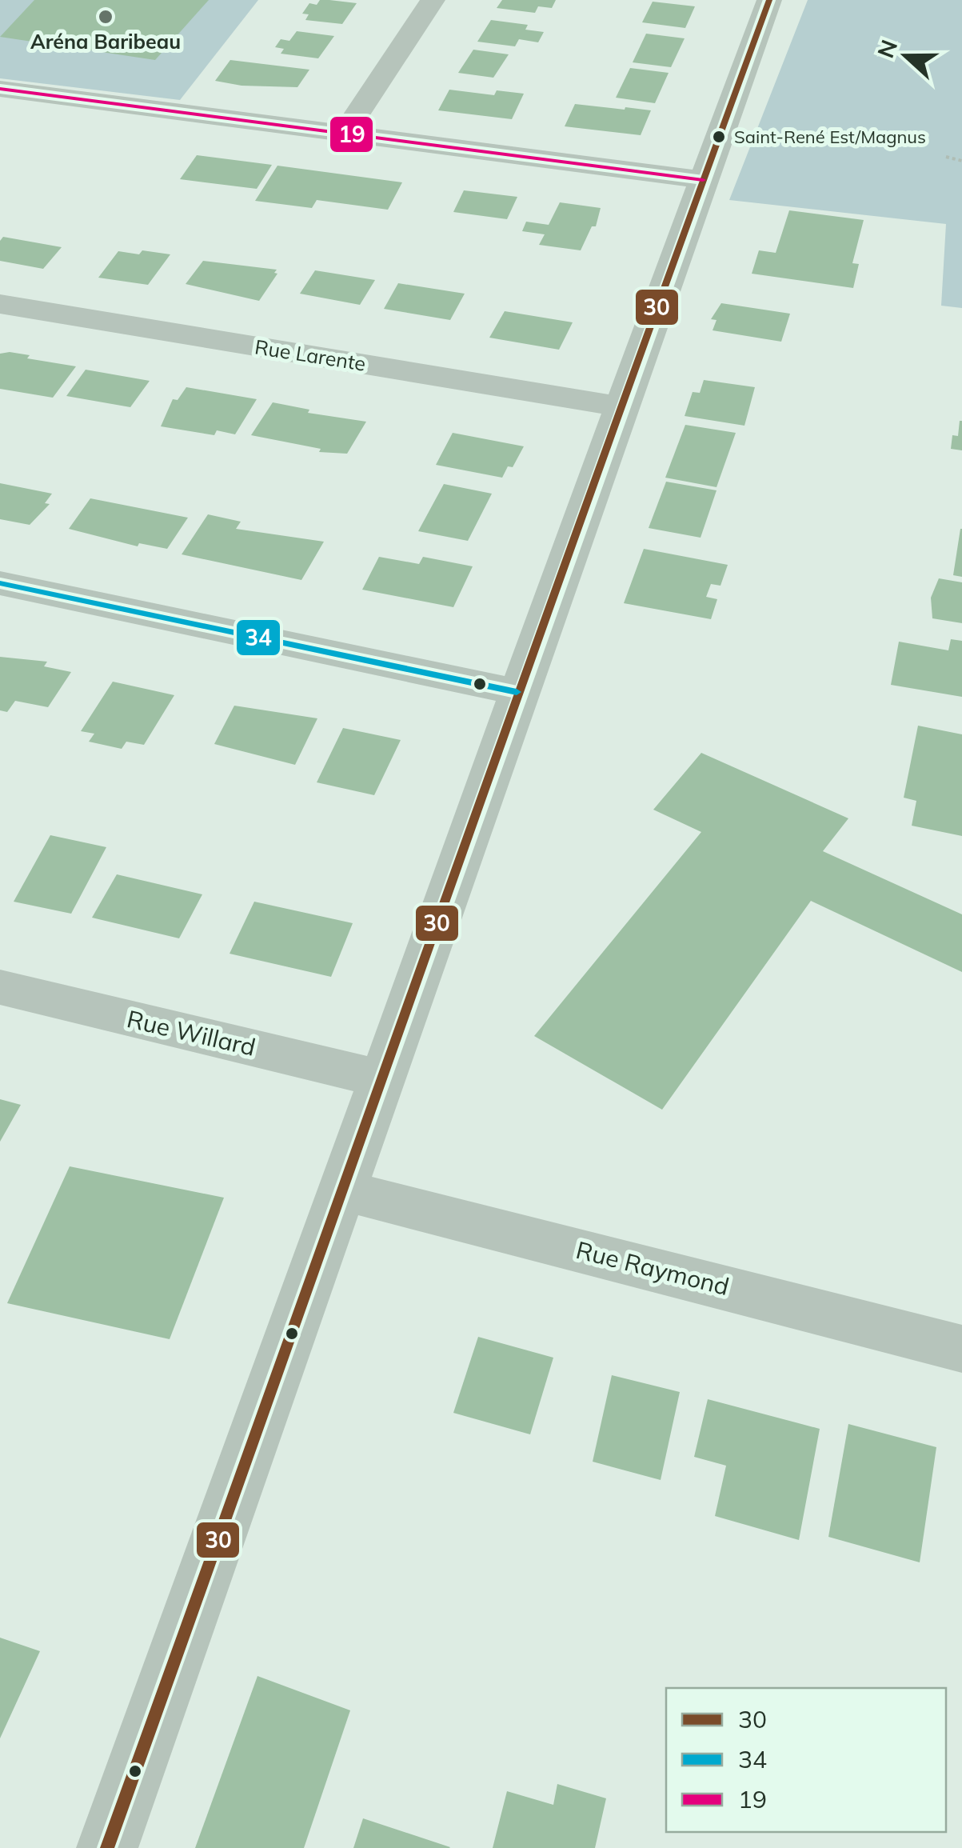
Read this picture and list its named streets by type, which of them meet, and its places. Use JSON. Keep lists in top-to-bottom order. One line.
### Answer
{"streets":{"street":["Rue Larente","Rue Willard","Rue Raymond"]},"places":["Aréna Baribeau","Saint-René Est/Magnus"],"lines":["transit line 30","transit line 19","transit line 34"],"legend":["30","34","19"],"north":"left"}
